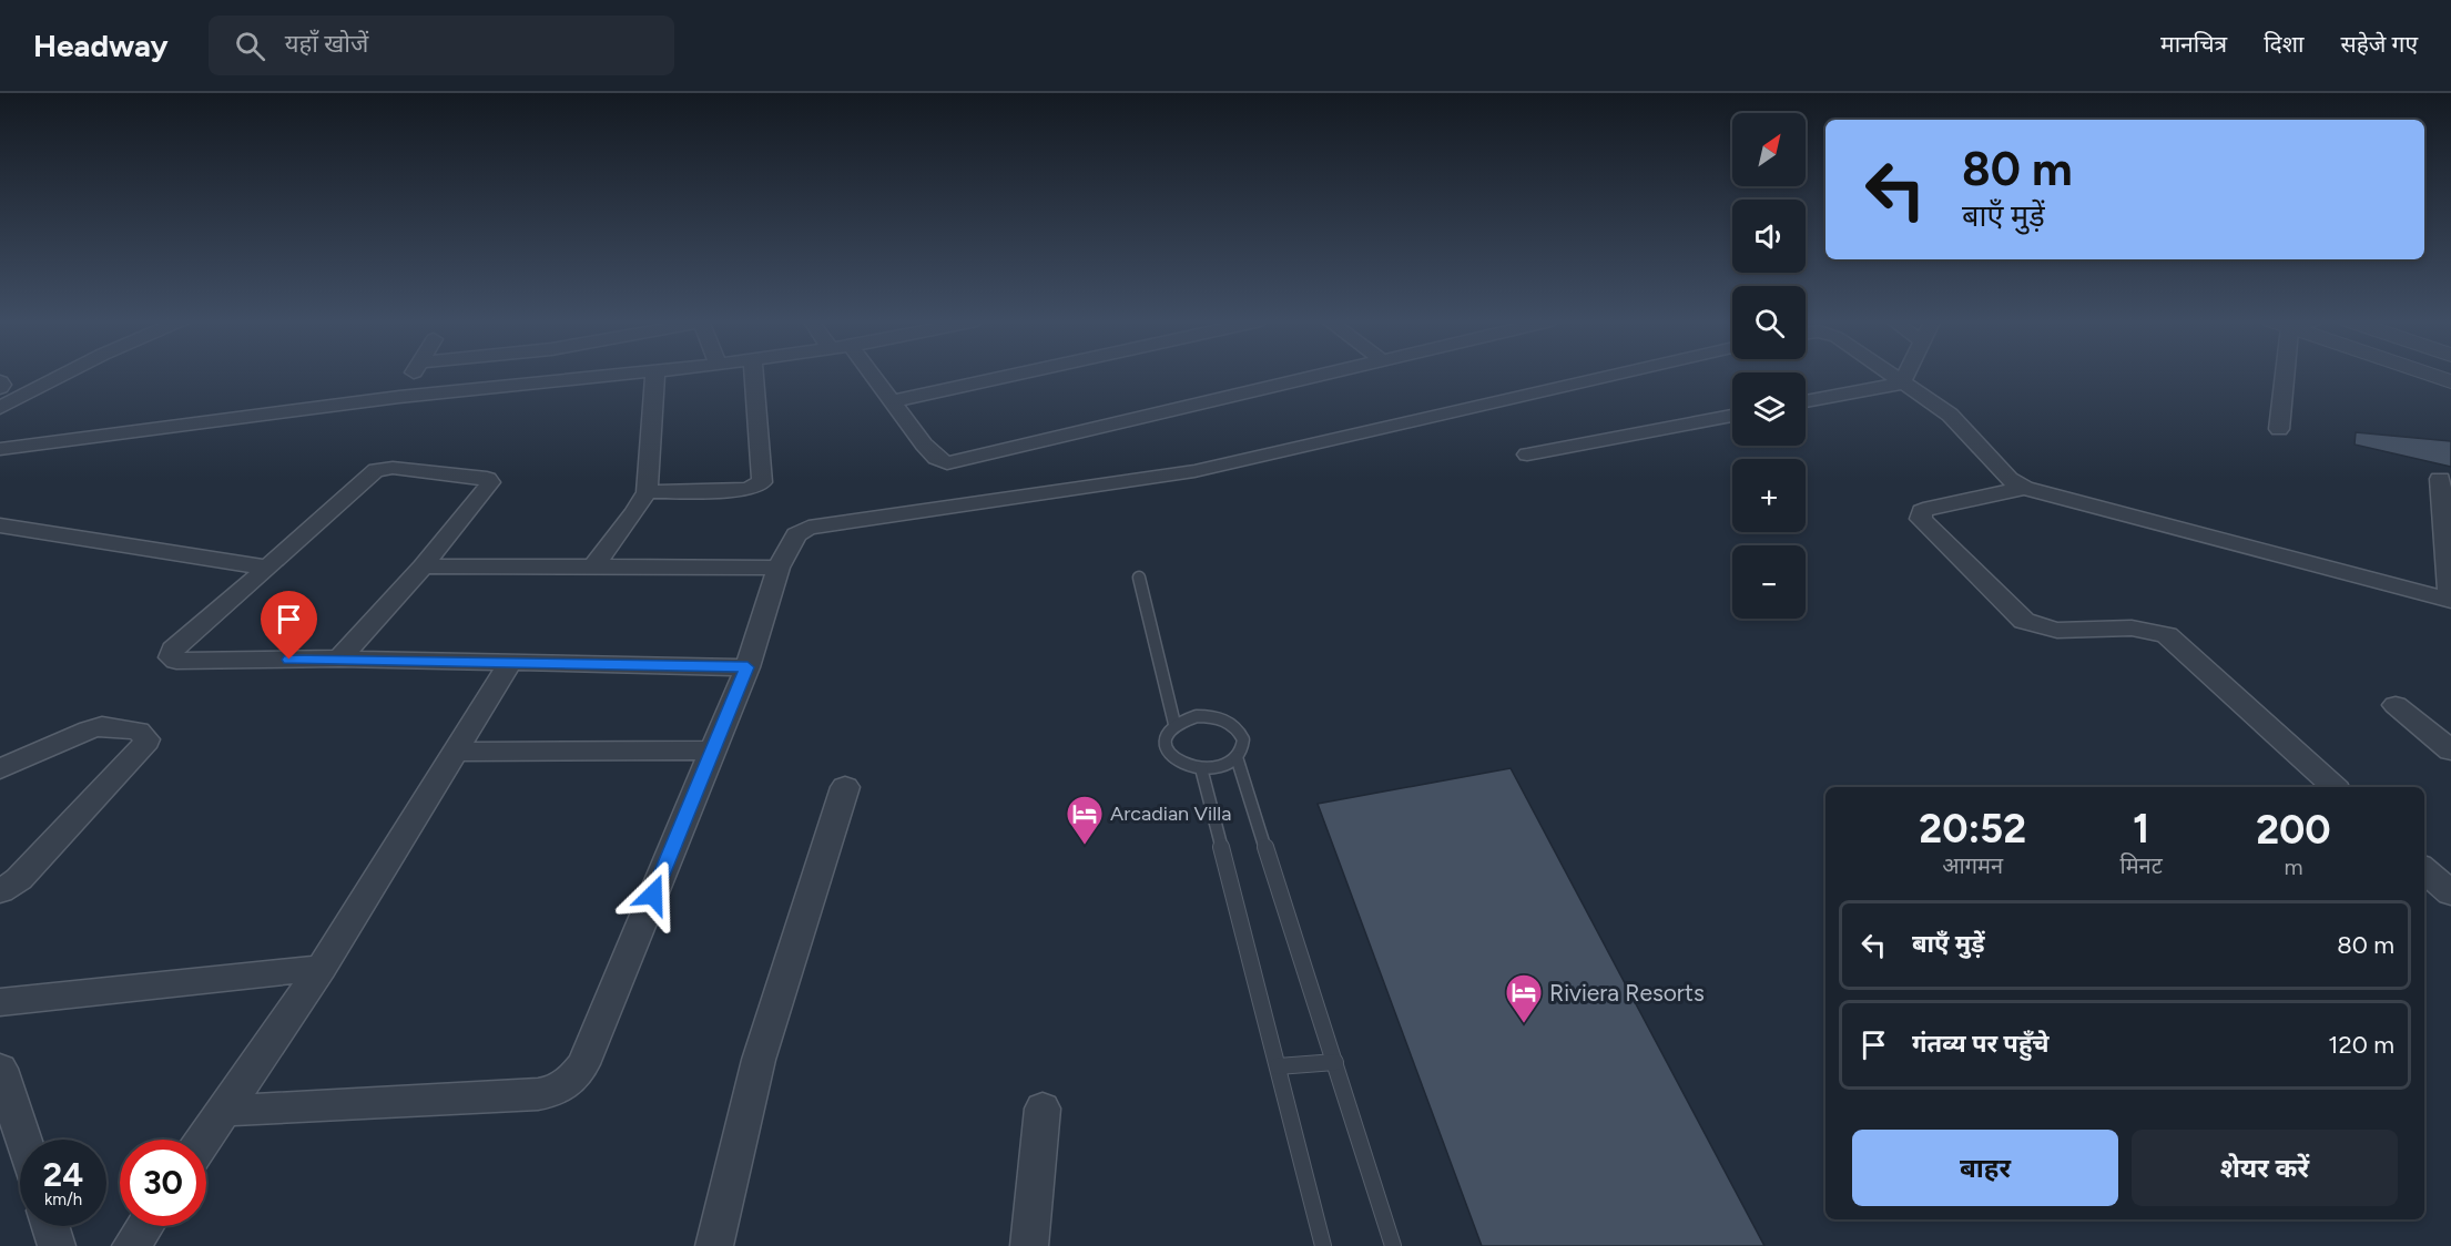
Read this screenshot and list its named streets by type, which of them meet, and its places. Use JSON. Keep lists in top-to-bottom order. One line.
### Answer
{"places":{"hotel":["Arcadian Villa","Riviera Resorts"]},"north":"top right","page":{"header":"Headway","search":"यहाँ खोजें","nav":["मानचित्र","दिशा","सहेजे गए"],"map_buttons":["+","−"],"turn":["80 m","बाएँ मुड़ें"],"eta":["20:52","आगमन","1","मिनट","200","m"],"list":[{"name":"बाएँ मुड़ें","value":"80 m"},{"name":"गंतव्य पर पहुँचे","value":"120 m"}],"buttons":["बाहर","शेयर करें"],"speed":"24 km/h","limit":"30"}}
